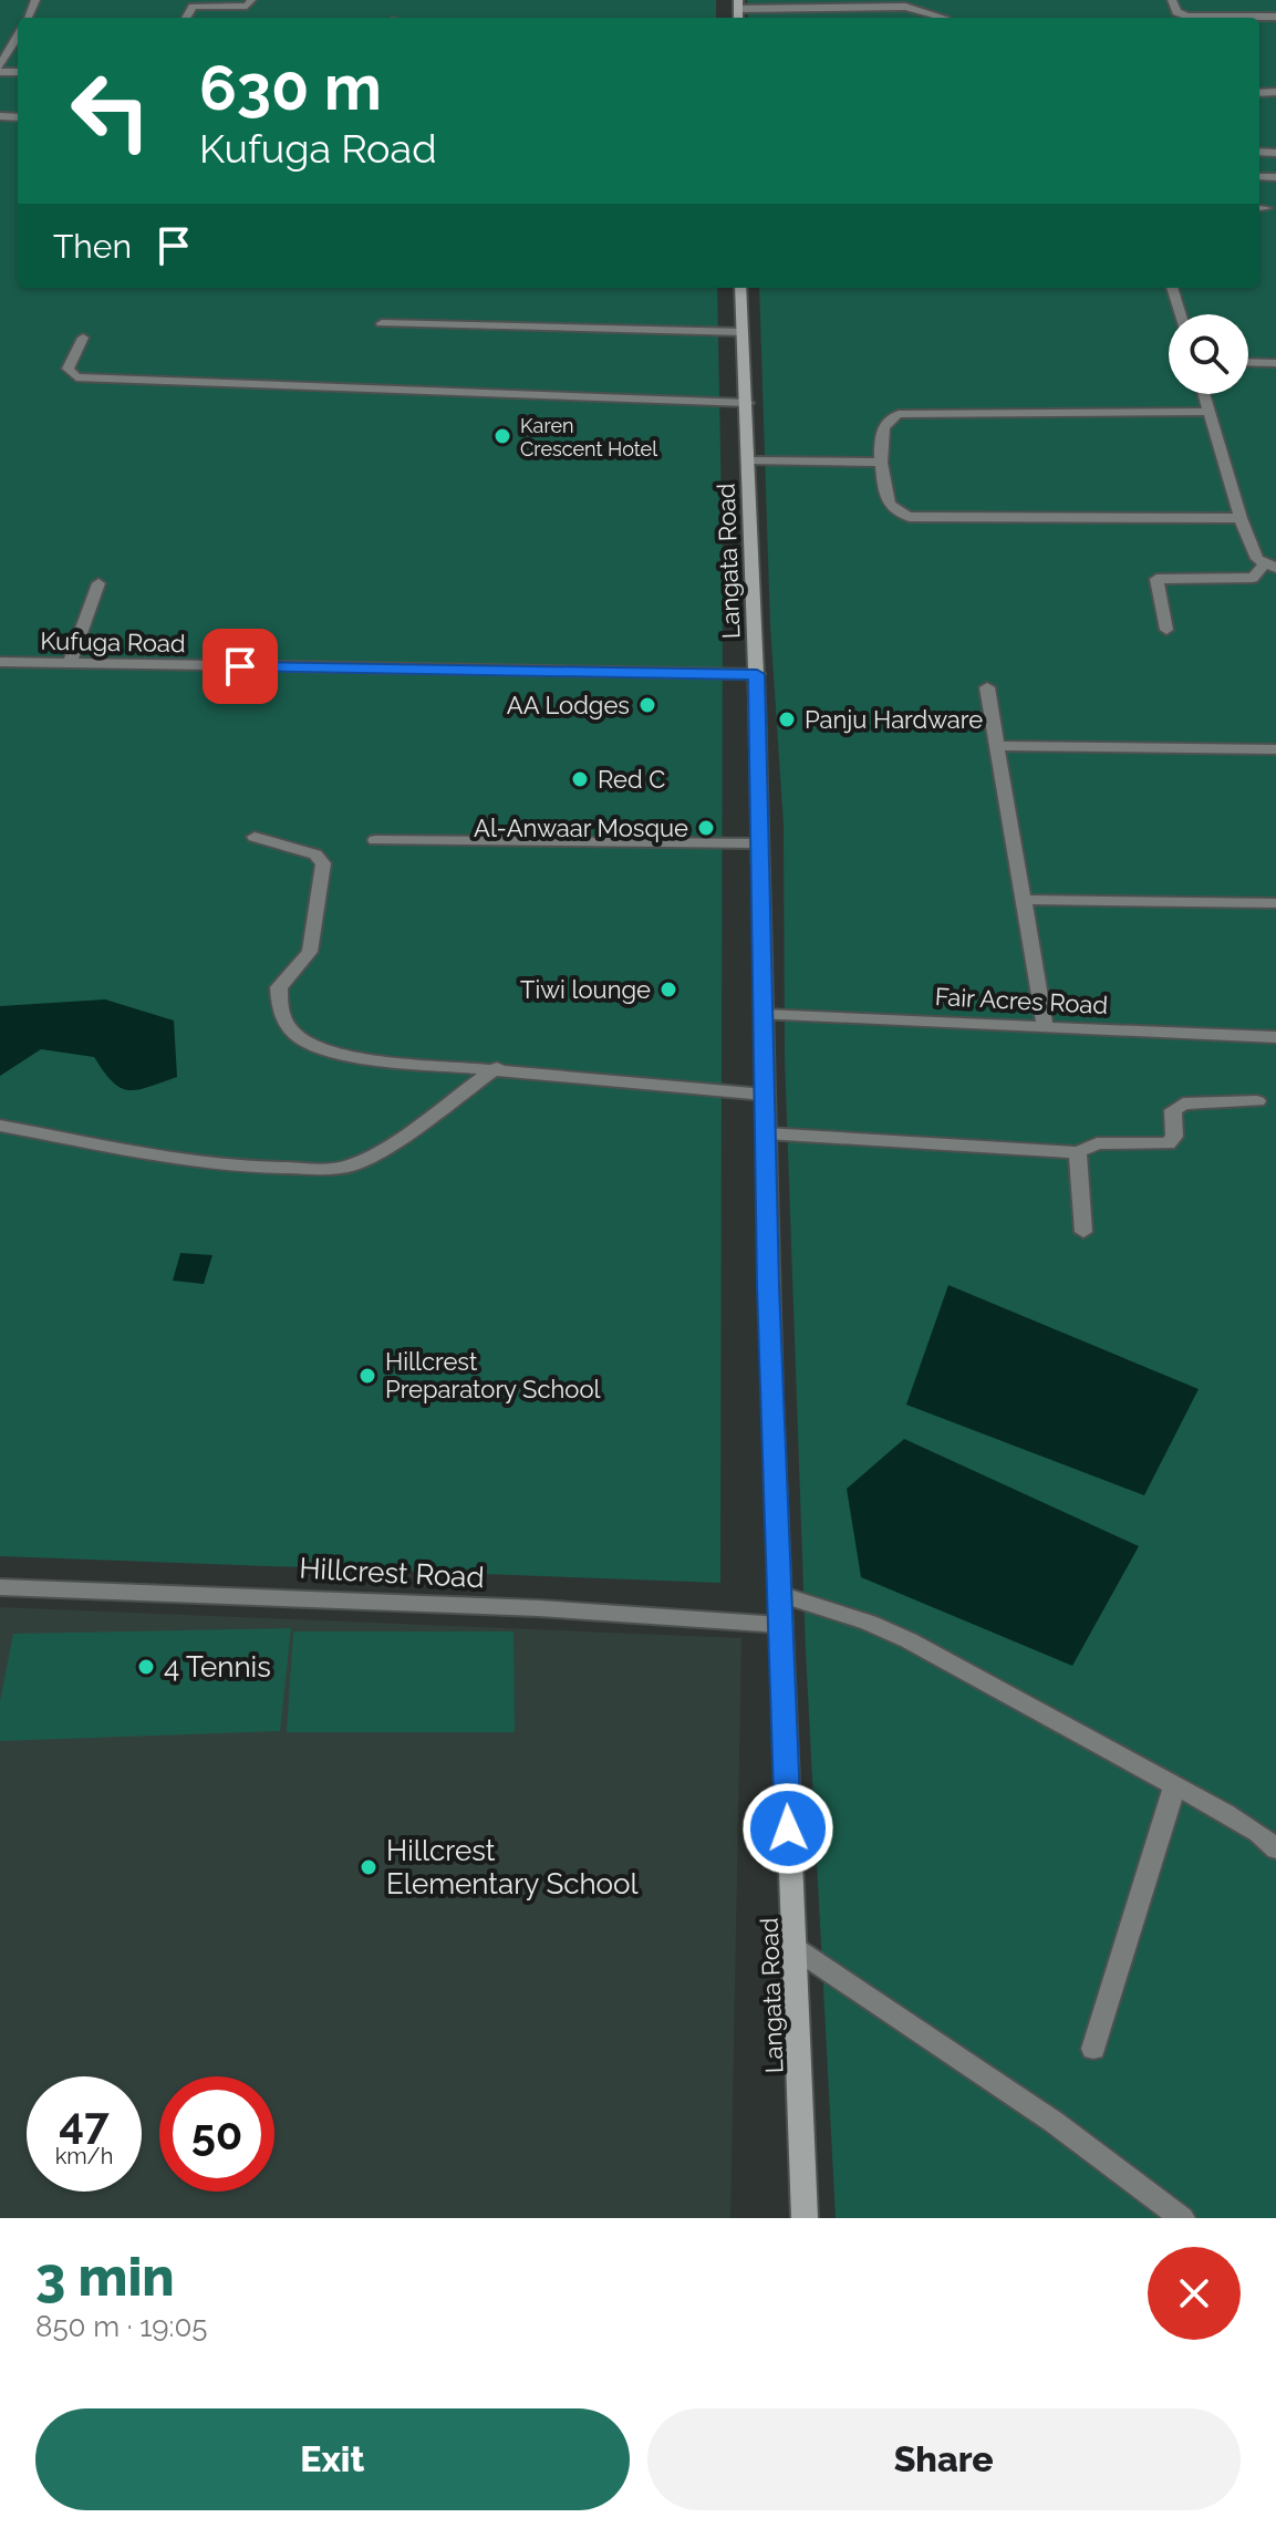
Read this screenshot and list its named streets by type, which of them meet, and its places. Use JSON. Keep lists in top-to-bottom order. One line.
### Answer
{"streets":{"main road":["Langata Road"],"street":["Kufuga Road","Fair Acres Road","Hillcrest Road"]},"crossings":[["Langata Road","Kufuga Road"],["Langata Road","Fair Acres Road"],["Langata Road","Hillcrest Road"]],"places":["Karen Crescent Hotel","AA Lodges","Panju Hardware","Red C","Al-Anwaar Mosque","Tiwi lounge","Hillcrest Preparatory School","4 Tennis","Hillcrest Elementary School"],"page":{"turn":["630 m","Kufuga Road"],"then":"Then","speed":"47 km/h","limit":"50","heading":["3 min","850 m · 19:05"],"buttons":["Exit","Share"]}}
